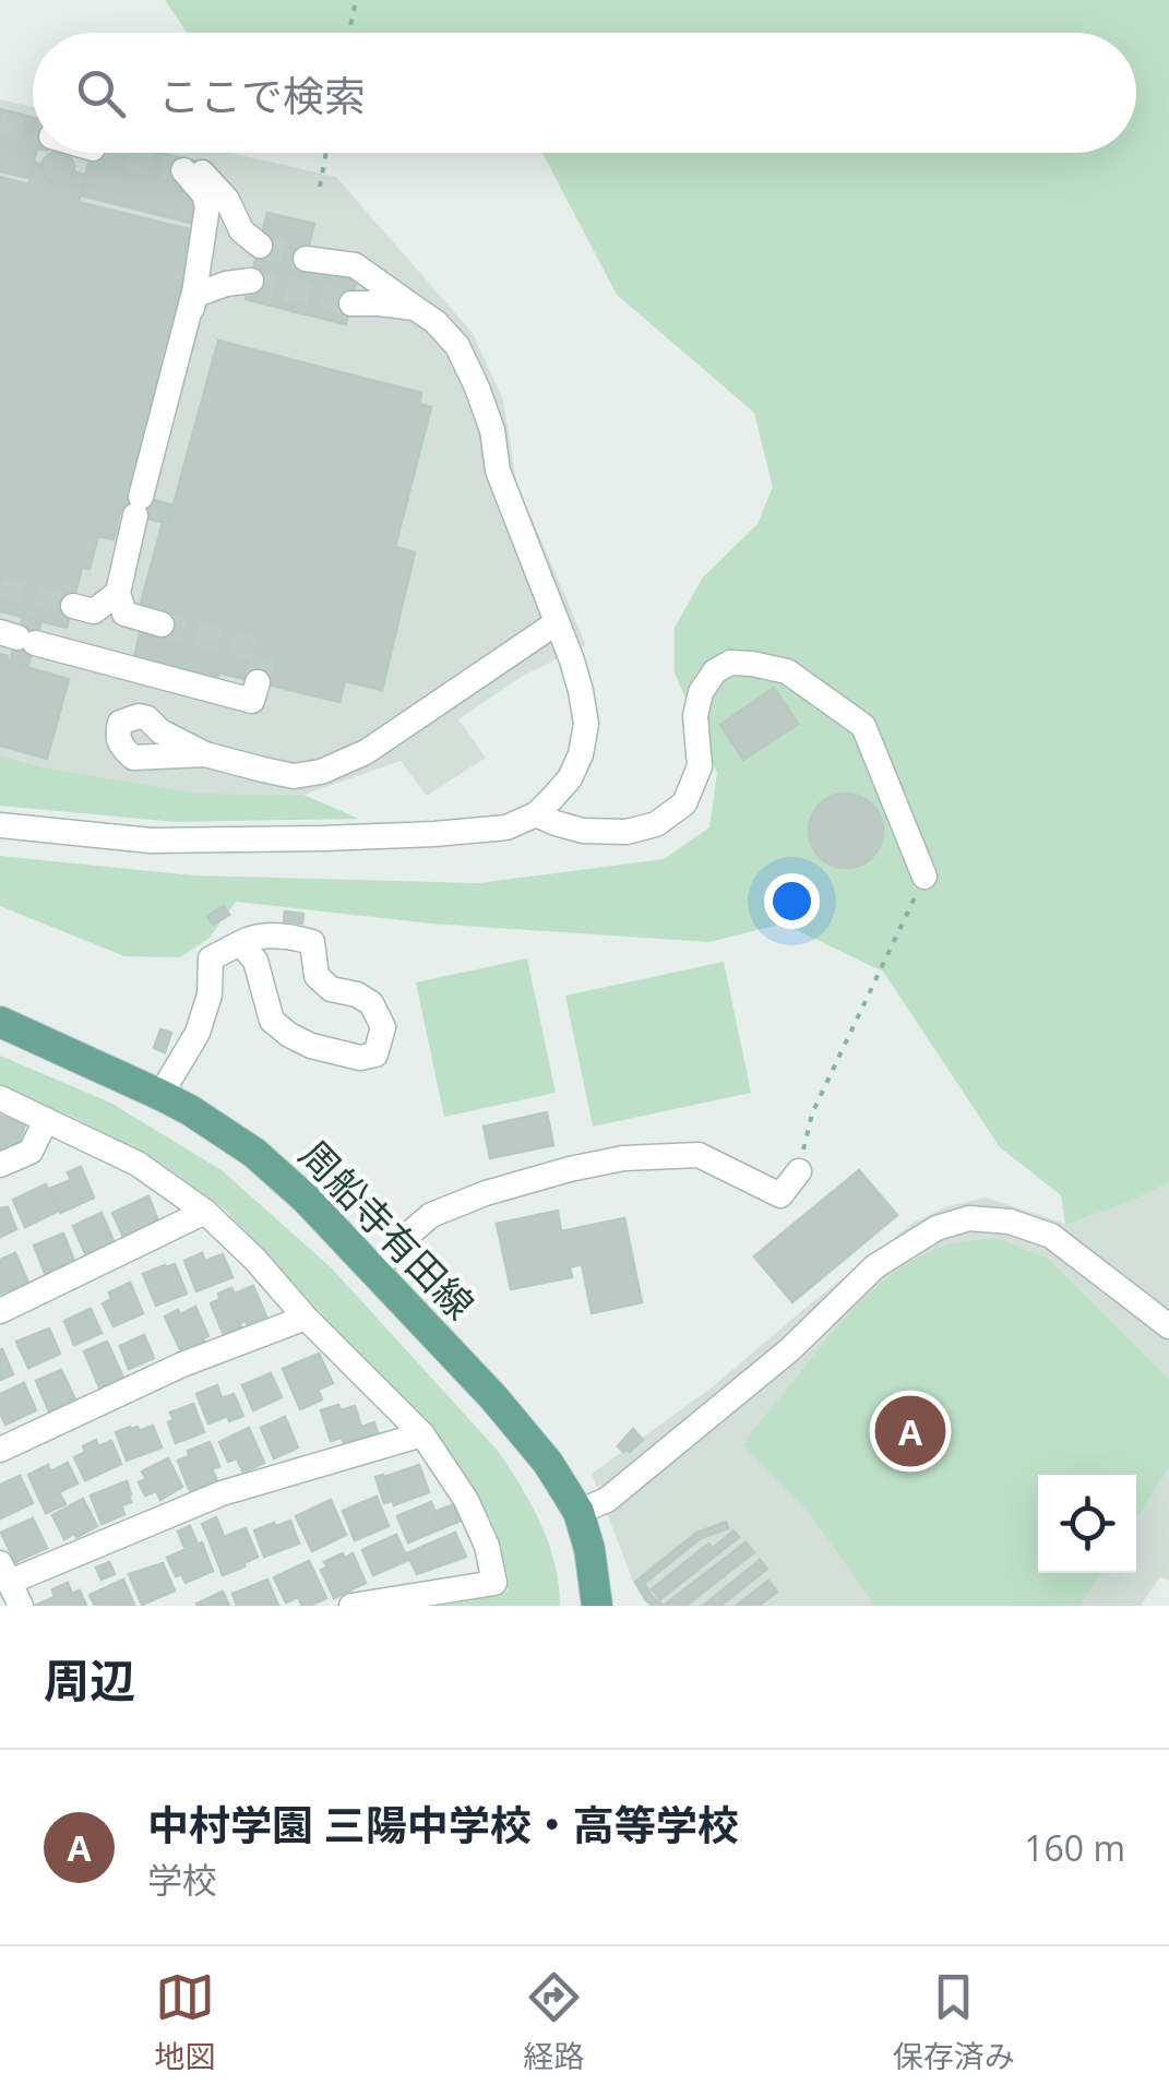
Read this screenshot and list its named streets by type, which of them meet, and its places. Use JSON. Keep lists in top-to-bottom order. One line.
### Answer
{"streets":{"main road":["周船寺有田線"]},"page":{"search":"ここで検索","pins":"A","heading":"周辺","list":[{"mark":"A","name":"中村学園 三陽中学校・高等学校","note":"学校","value":"160 m"}],"nav":["地図","経路","保存済み"]}}
